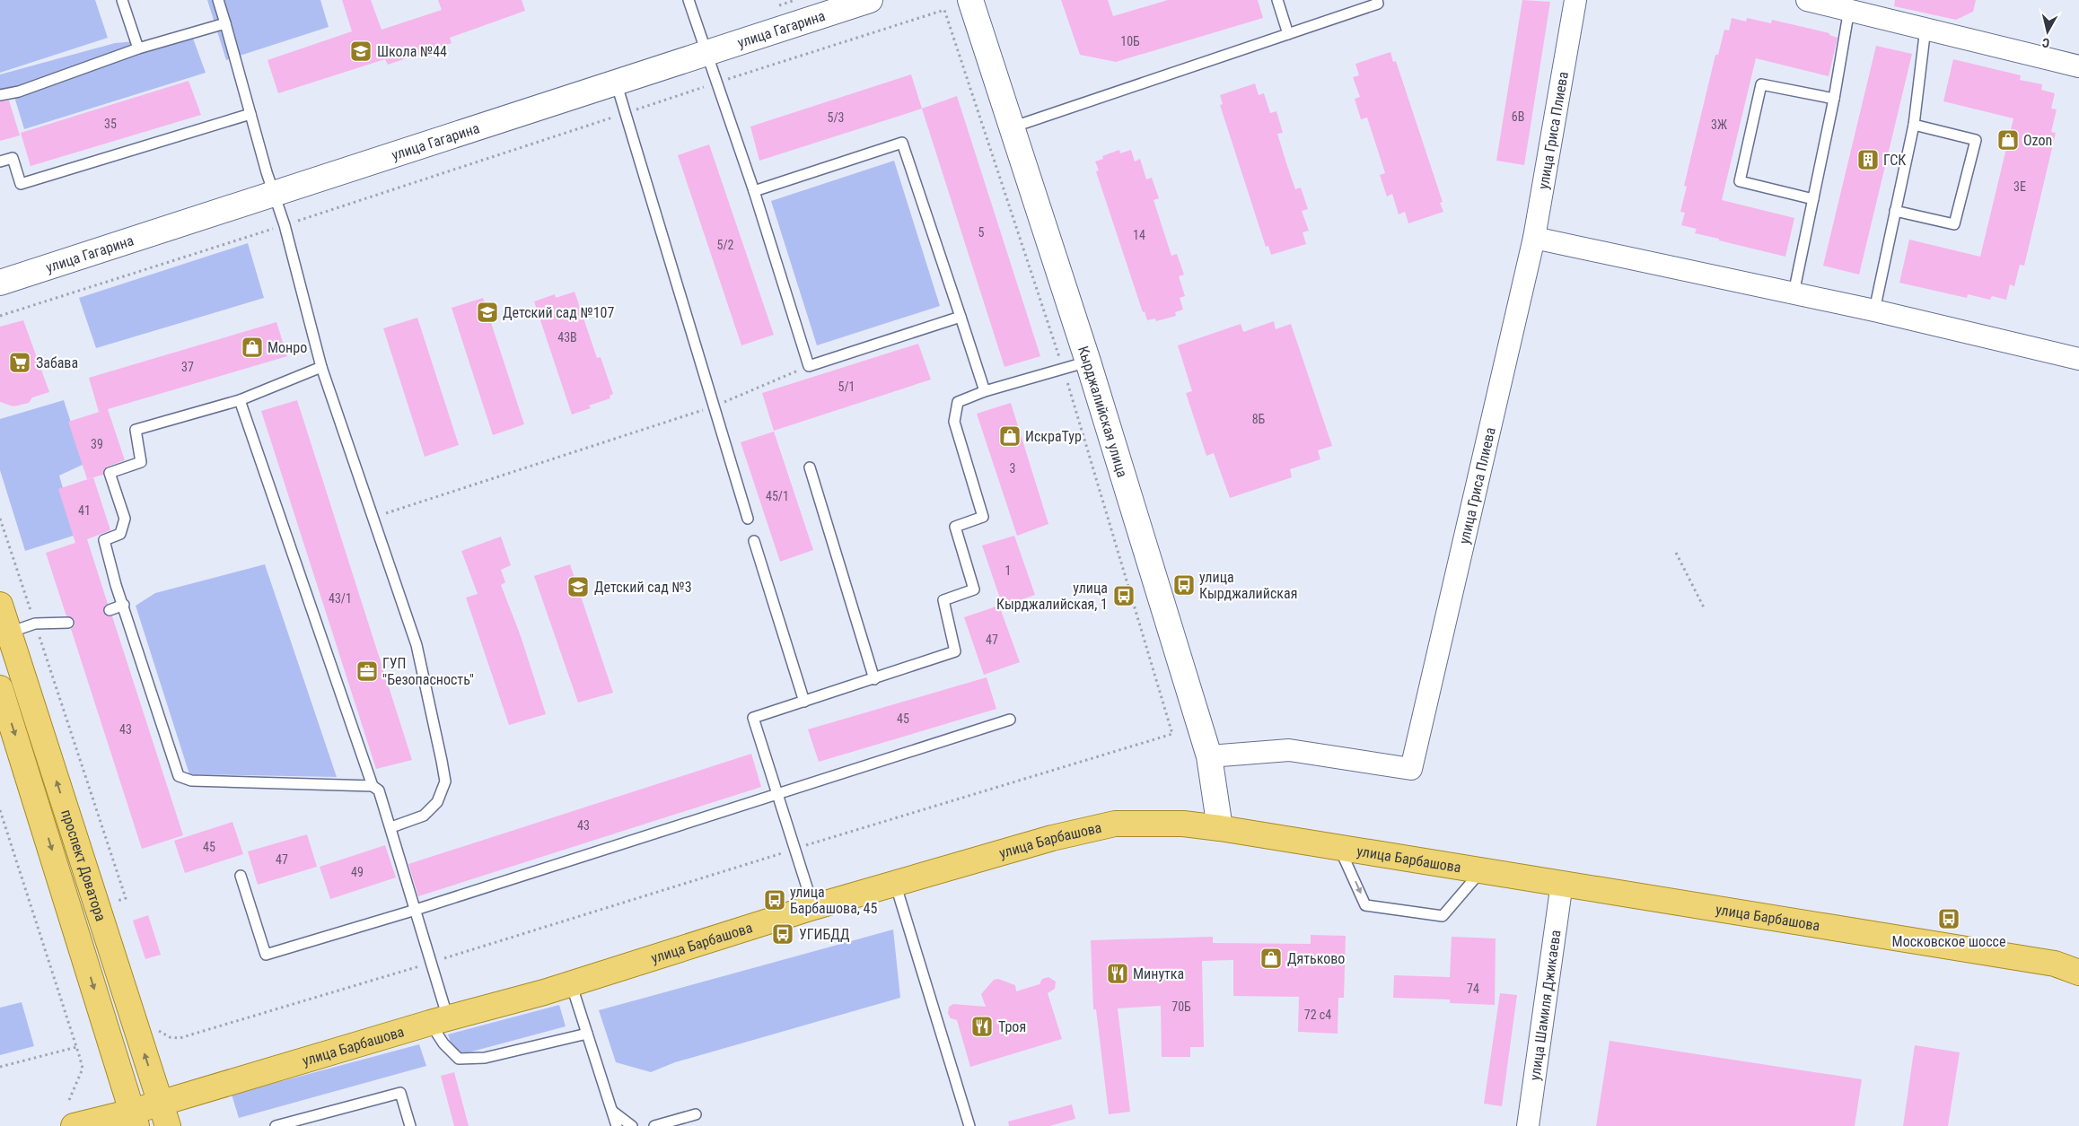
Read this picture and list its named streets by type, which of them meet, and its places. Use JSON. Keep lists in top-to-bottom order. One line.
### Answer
{"streets":{"main road":["улица Барбашова","проспект Доватора"],"street":["улица Гагарина","улица Гриса Плиева","Кырджалийская улица","улица Шамиля Джикаева"]},"crossings":[["улица Гриса Плиева","Кырджалийская улица"],["Кырджалийская улица","улица Барбашова"],["улица Барбашова","проспект Доватора"],["улица Барбашова","улица Шамиля Джикаева"]],"places":{"school or university":["Школа №44","Детский сад №107","Детский сад №3"],"shop":["Ozon","Монро","ИскраТур","Дятьково"],"building":["ГСК"],"supermarket":["Забава"],"bus stop":["улица Кырджалийская","улица Кырджалийская, 1","улица Барбашова, 45","Московское шоссе","УГИБДД"],"office":["ГУП \"Безопасность\""],"restaurant":["Минутка","Троя"]},"house_numbers":["10Б","6В","5/3","35","3Ж","3Е","5","14","5/2","43В","37","5/1","8Б","39","3","45/1","41","1","43/1","47","45","43","43","45","47","49","74","70Б","72 с4"],"north":"bottom"}
